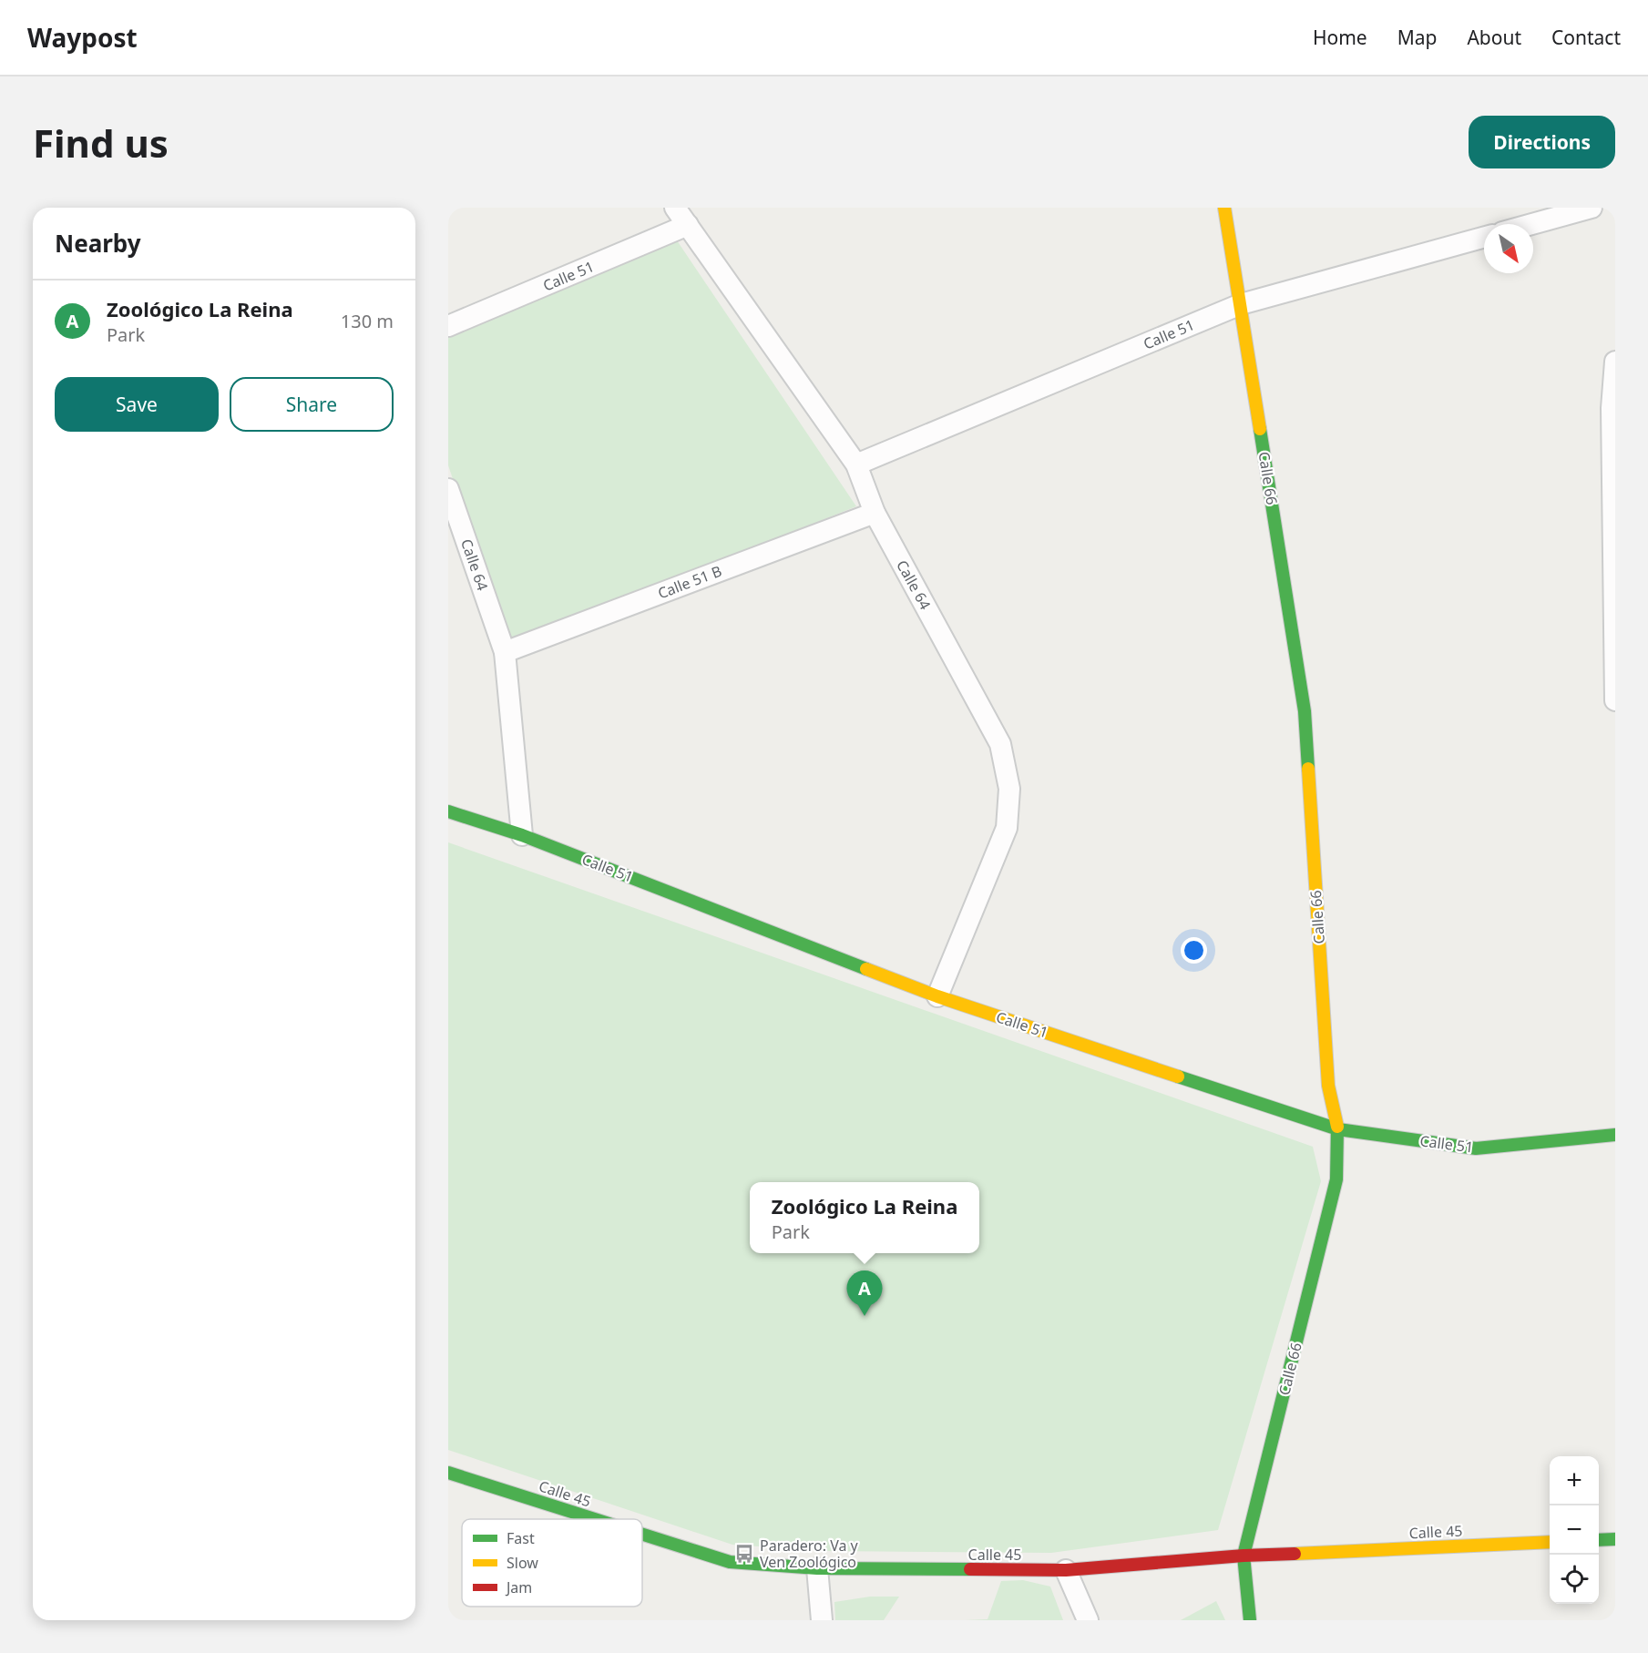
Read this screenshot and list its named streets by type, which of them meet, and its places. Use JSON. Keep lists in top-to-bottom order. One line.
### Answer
{"streets":{"street":["Calle 51","Calle 66","Calle 64","Calle 51 B","Calle 45"]},"crossings":[["Calle 51","Calle 66"],["Calle 51","Calle 64"],["Calle 66","Calle 45"],["Calle 64","Calle 51 B"]],"places":{"bus stop":["Paradero: Va y Ven Zoológico"]},"legend":["Fast","Slow","Jam"],"north":"bottom right","page":{"header":"Waypost","nav":["Home","Map","About","Contact"],"buttons":["Directions",["Save","Share"]],"title":"Find us","heading":"Nearby","list":[{"mark":"A","name":"Zoológico La Reina","note":"Park","value":"130 m"}],"popup":["Zoológico La Reina","Park"],"pins":"A","map_buttons":["+","−"]}}
